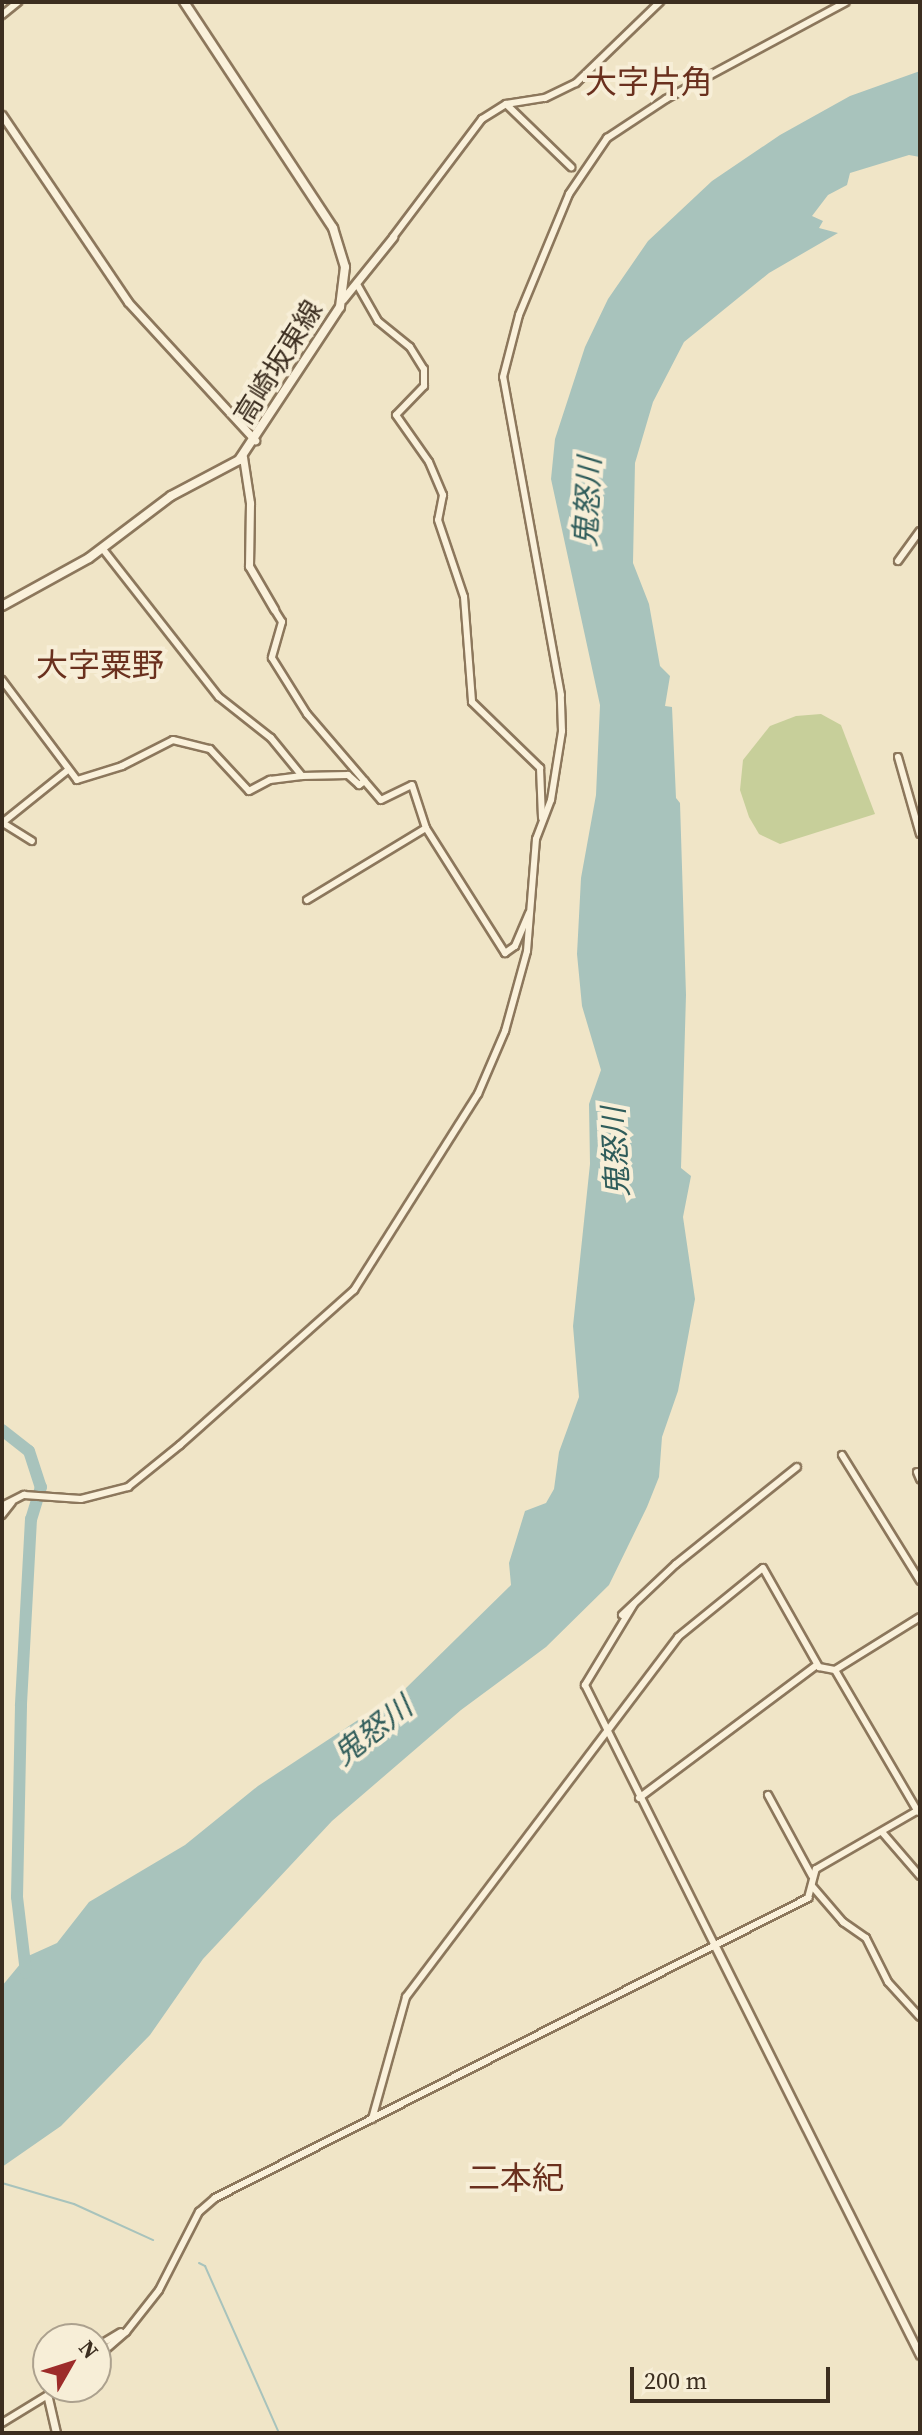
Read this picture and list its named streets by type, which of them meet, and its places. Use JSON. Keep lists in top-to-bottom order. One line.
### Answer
{"streets":{"main road":["高崎坂東線"]},"districts":["大字片角","大字粟野","二本紀"],"water":["鬼怒川"],"scale_bar":"200 m","north":"top right"}
